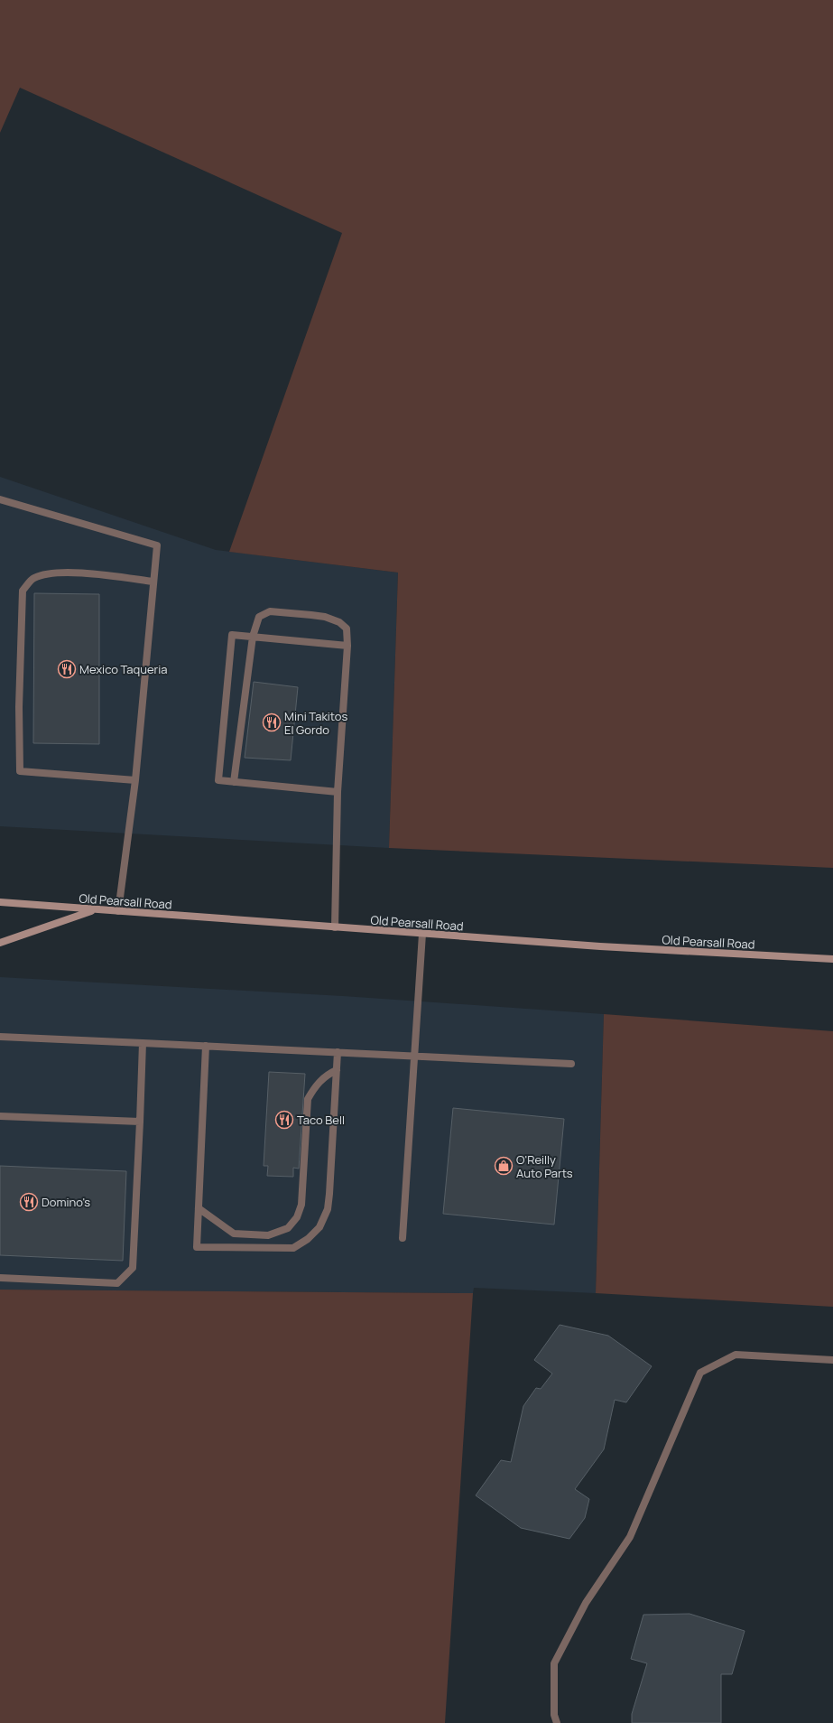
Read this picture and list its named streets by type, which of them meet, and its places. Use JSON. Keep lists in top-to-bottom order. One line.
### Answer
{"streets":{"main road":["Old Pearsall Road"]},"places":{"restaurant":["Mexico Taqueria","Mini Takitos El Gordo","Taco Bell","Domino's"],"shop":["O'Reilly Auto Parts"]}}
